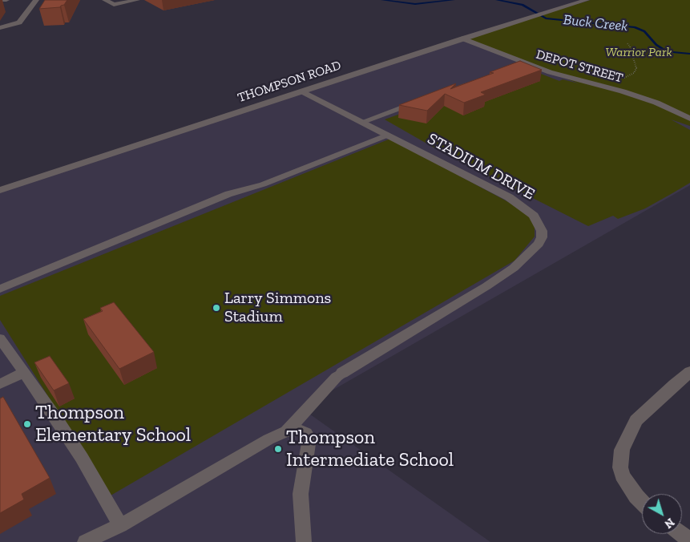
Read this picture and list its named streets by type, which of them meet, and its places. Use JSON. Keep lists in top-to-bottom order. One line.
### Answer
{"streets":{"street":["DEPOT STREET","THOMPSON ROAD","STADIUM DRIVE"]},"crossings":[["DEPOT STREET","THOMPSON ROAD"],["THOMPSON ROAD","STADIUM DRIVE"]],"water":["Buck Creek"],"parks":["Warrior Park"],"places":["Larry Simmons Stadium","Thompson Elementary School","Thompson Intermediate School"],"north":"bottom right"}
